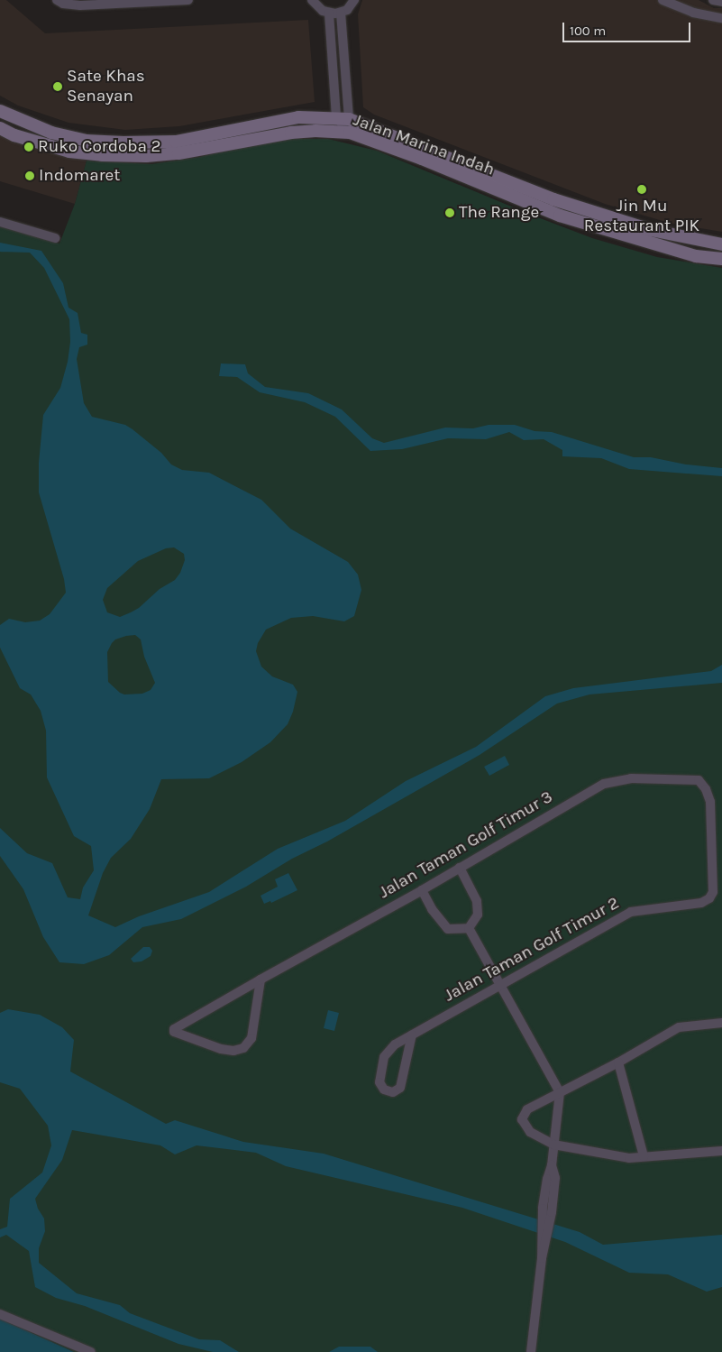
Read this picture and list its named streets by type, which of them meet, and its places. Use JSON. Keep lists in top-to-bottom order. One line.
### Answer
{"streets":{"main road":["Jalan Marina Indah"],"street":["Jalan Taman Golf Timur 3","Jalan Taman Golf Timur 2"]},"crossings":[["Jalan Taman Golf Timur 3","Jalan Taman Golf Timur 2"]],"places":["Sate Khas Senayan","Ruko Cordoba 2","Indomaret","Jin Mu Restaurant PIK","The Range"],"scale_bar":"100 m"}
